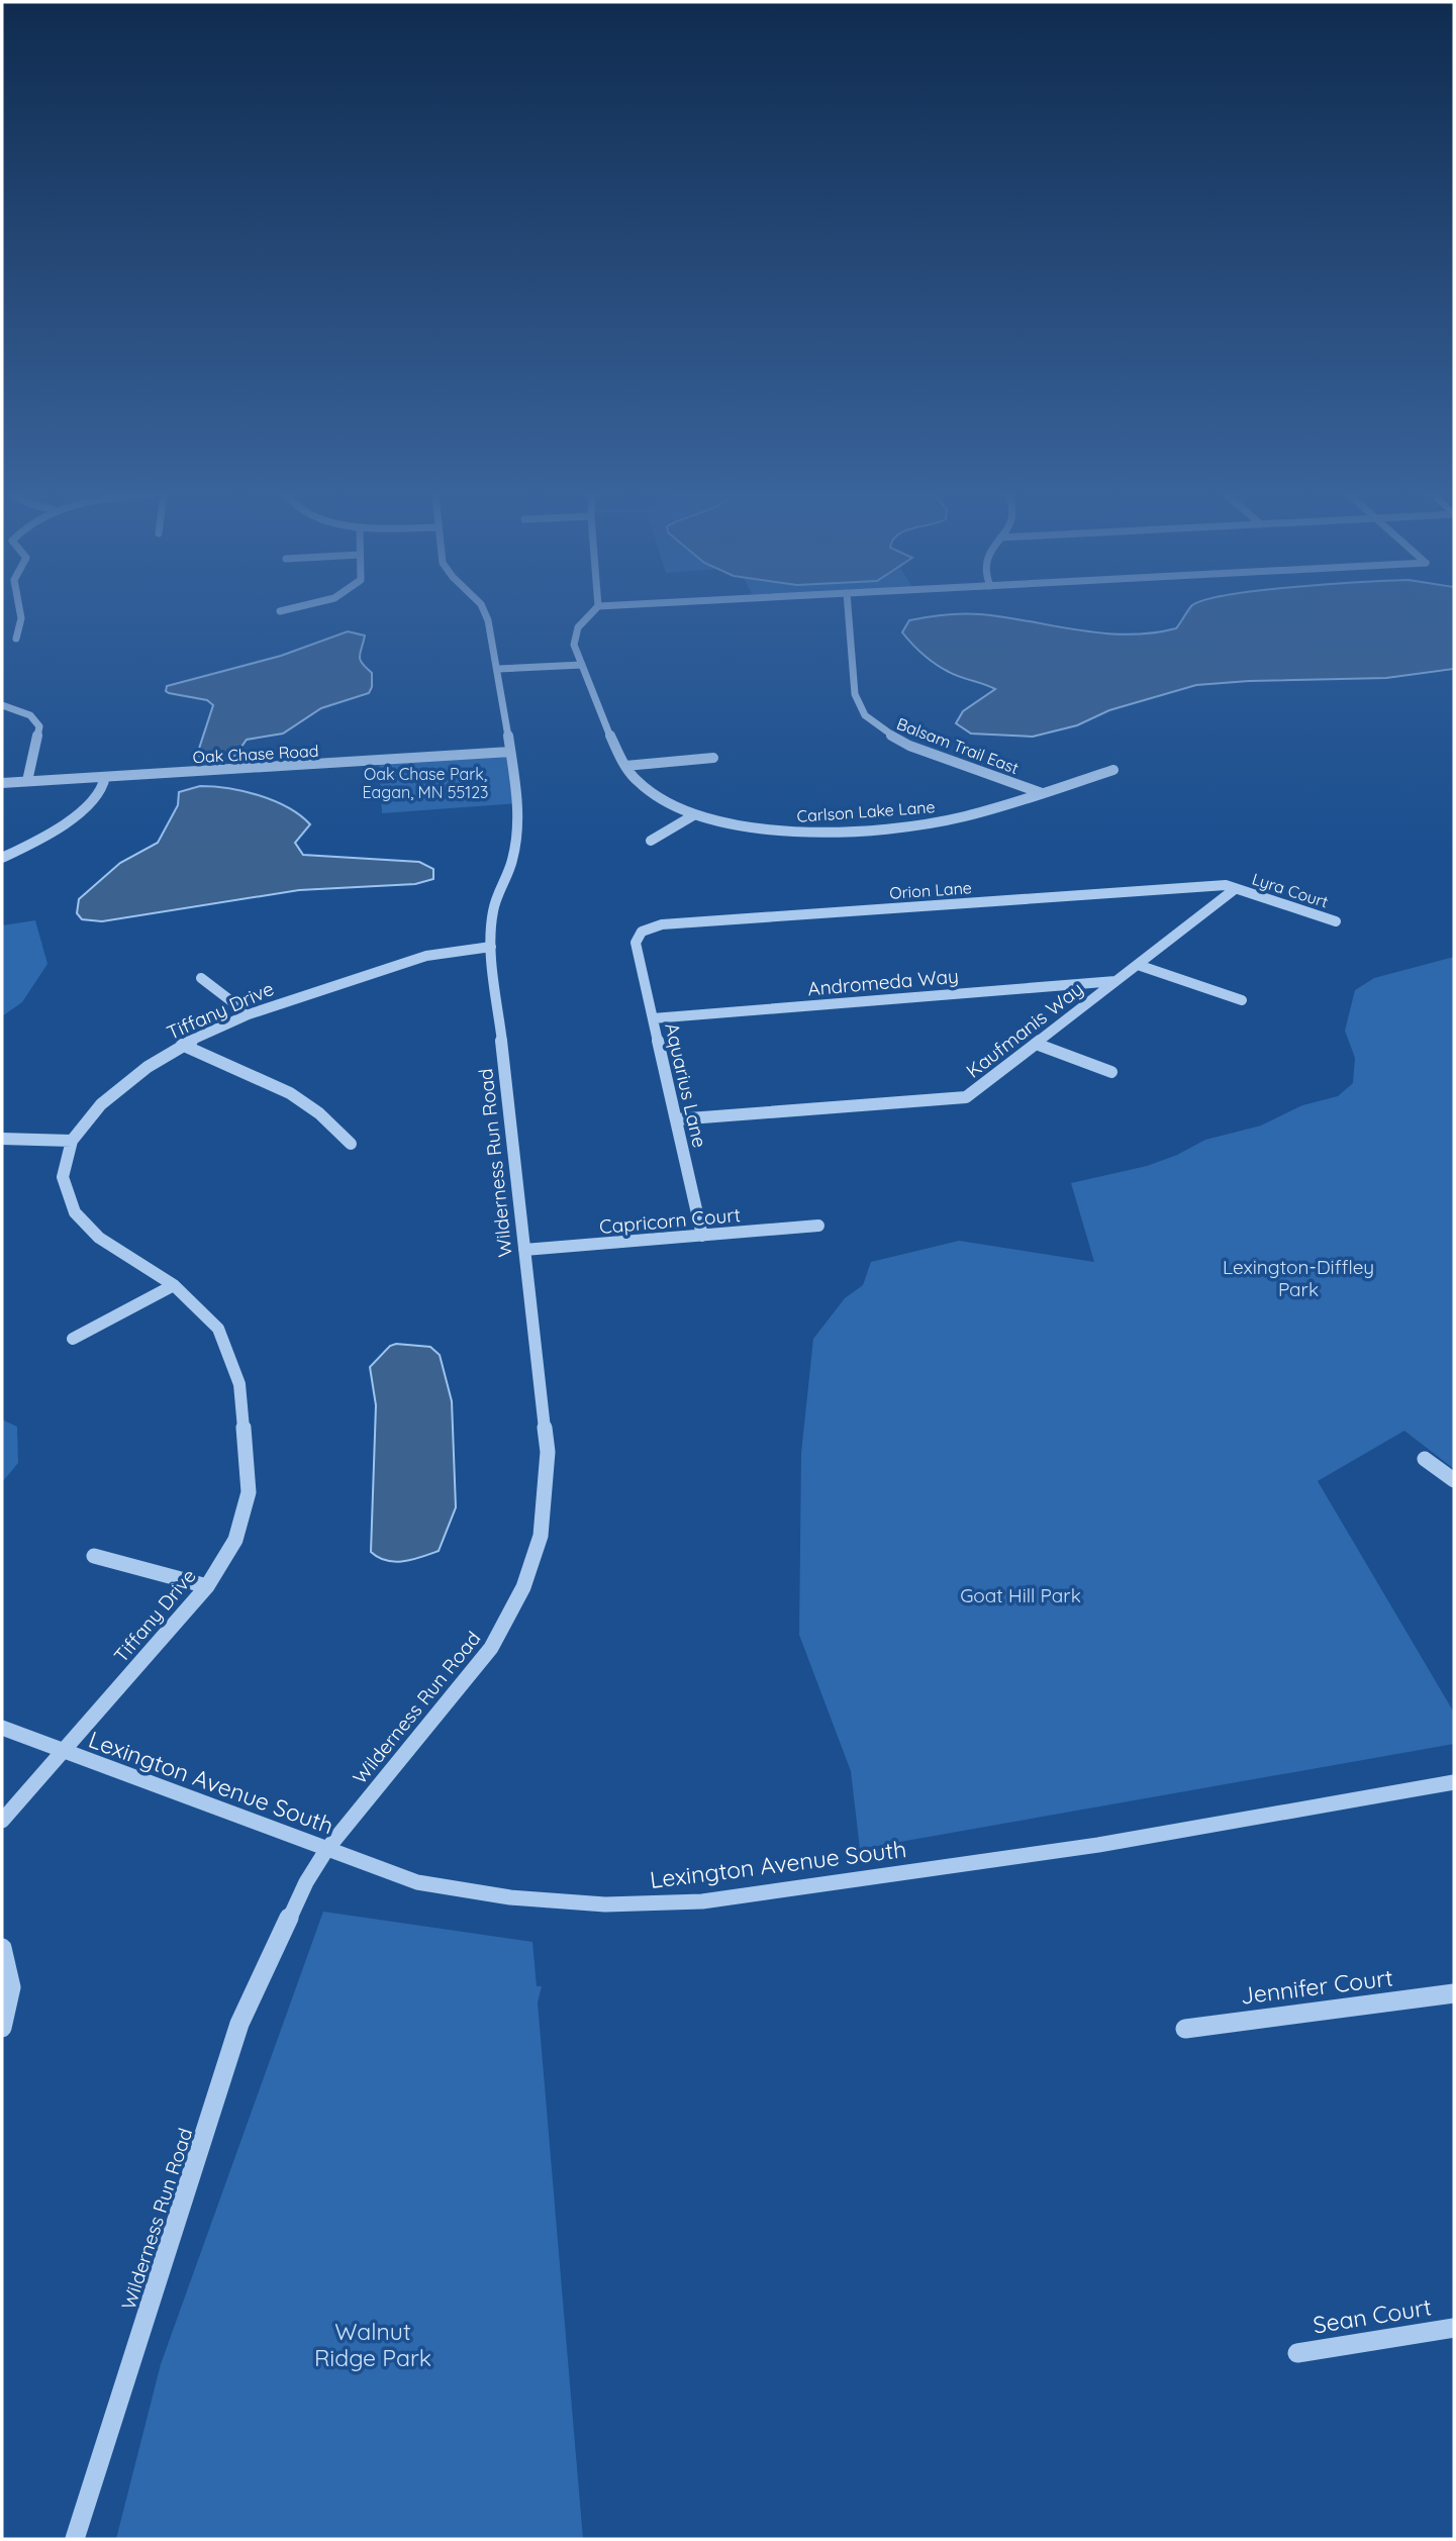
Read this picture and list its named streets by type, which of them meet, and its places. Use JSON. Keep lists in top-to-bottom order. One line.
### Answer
{"streets":{"street":["Balsam Trail East","Oak Chase Road","Carlson Lake Lane","Orion Lane","Lyra Court","Andromeda Way","Tiffany Drive","Kaufmanis Way","Aquarius Lane","Wilderness Run Road","Capricorn Court","Lexington Avenue South","Jennifer Court","Sean Court"]},"crossings":[["Balsam Trail East","Carlson Lake Lane"],["Oak Chase Road","Wilderness Run Road"],["Orion Lane","Lyra Court"],["Orion Lane","Kaufmanis Way"],["Orion Lane","Aquarius Lane"],["Lyra Court","Kaufmanis Way"],["Andromeda Way","Kaufmanis Way"],["Andromeda Way","Aquarius Lane"],["Tiffany Drive","Wilderness Run Road"],["Tiffany Drive","Lexington Avenue South"],["Kaufmanis Way","Aquarius Lane"],["Aquarius Lane","Capricorn Court"],["Wilderness Run Road","Capricorn Court"],["Wilderness Run Road","Lexington Avenue South"]],"parks":["Oak Chase Park, Eagan, MN 55123","Lexington-Diffley Park","Goat Hill Park","Walnut Ridge Park"]}
